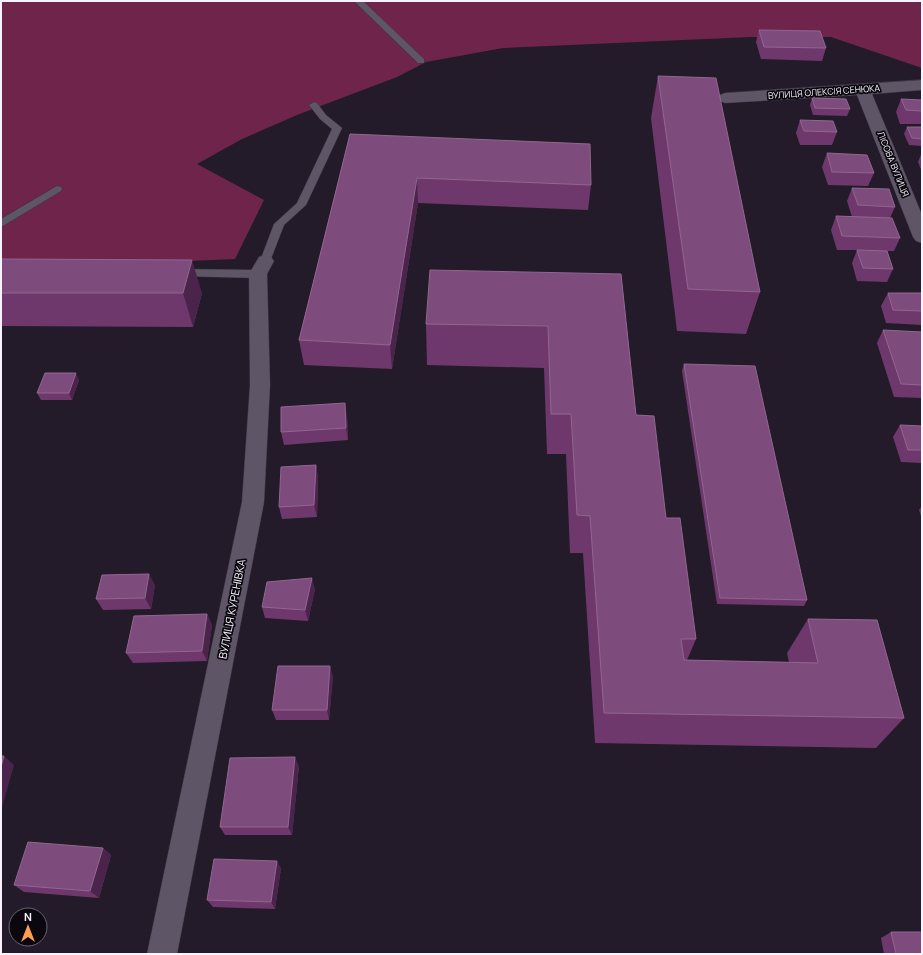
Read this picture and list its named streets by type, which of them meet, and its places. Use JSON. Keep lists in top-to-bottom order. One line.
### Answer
{"streets":{"street":["ВУЛИЦЯ ОЛЕКСІЯ СЕНЮКА","ЛІСОВА ВУЛИЦЯ","ВУЛИЦЯ КУРЕНІВКА"]},"crossings":[["ВУЛИЦЯ ОЛЕКСІЯ СЕНЮКА","ЛІСОВА ВУЛИЦЯ"]],"north":"top"}
